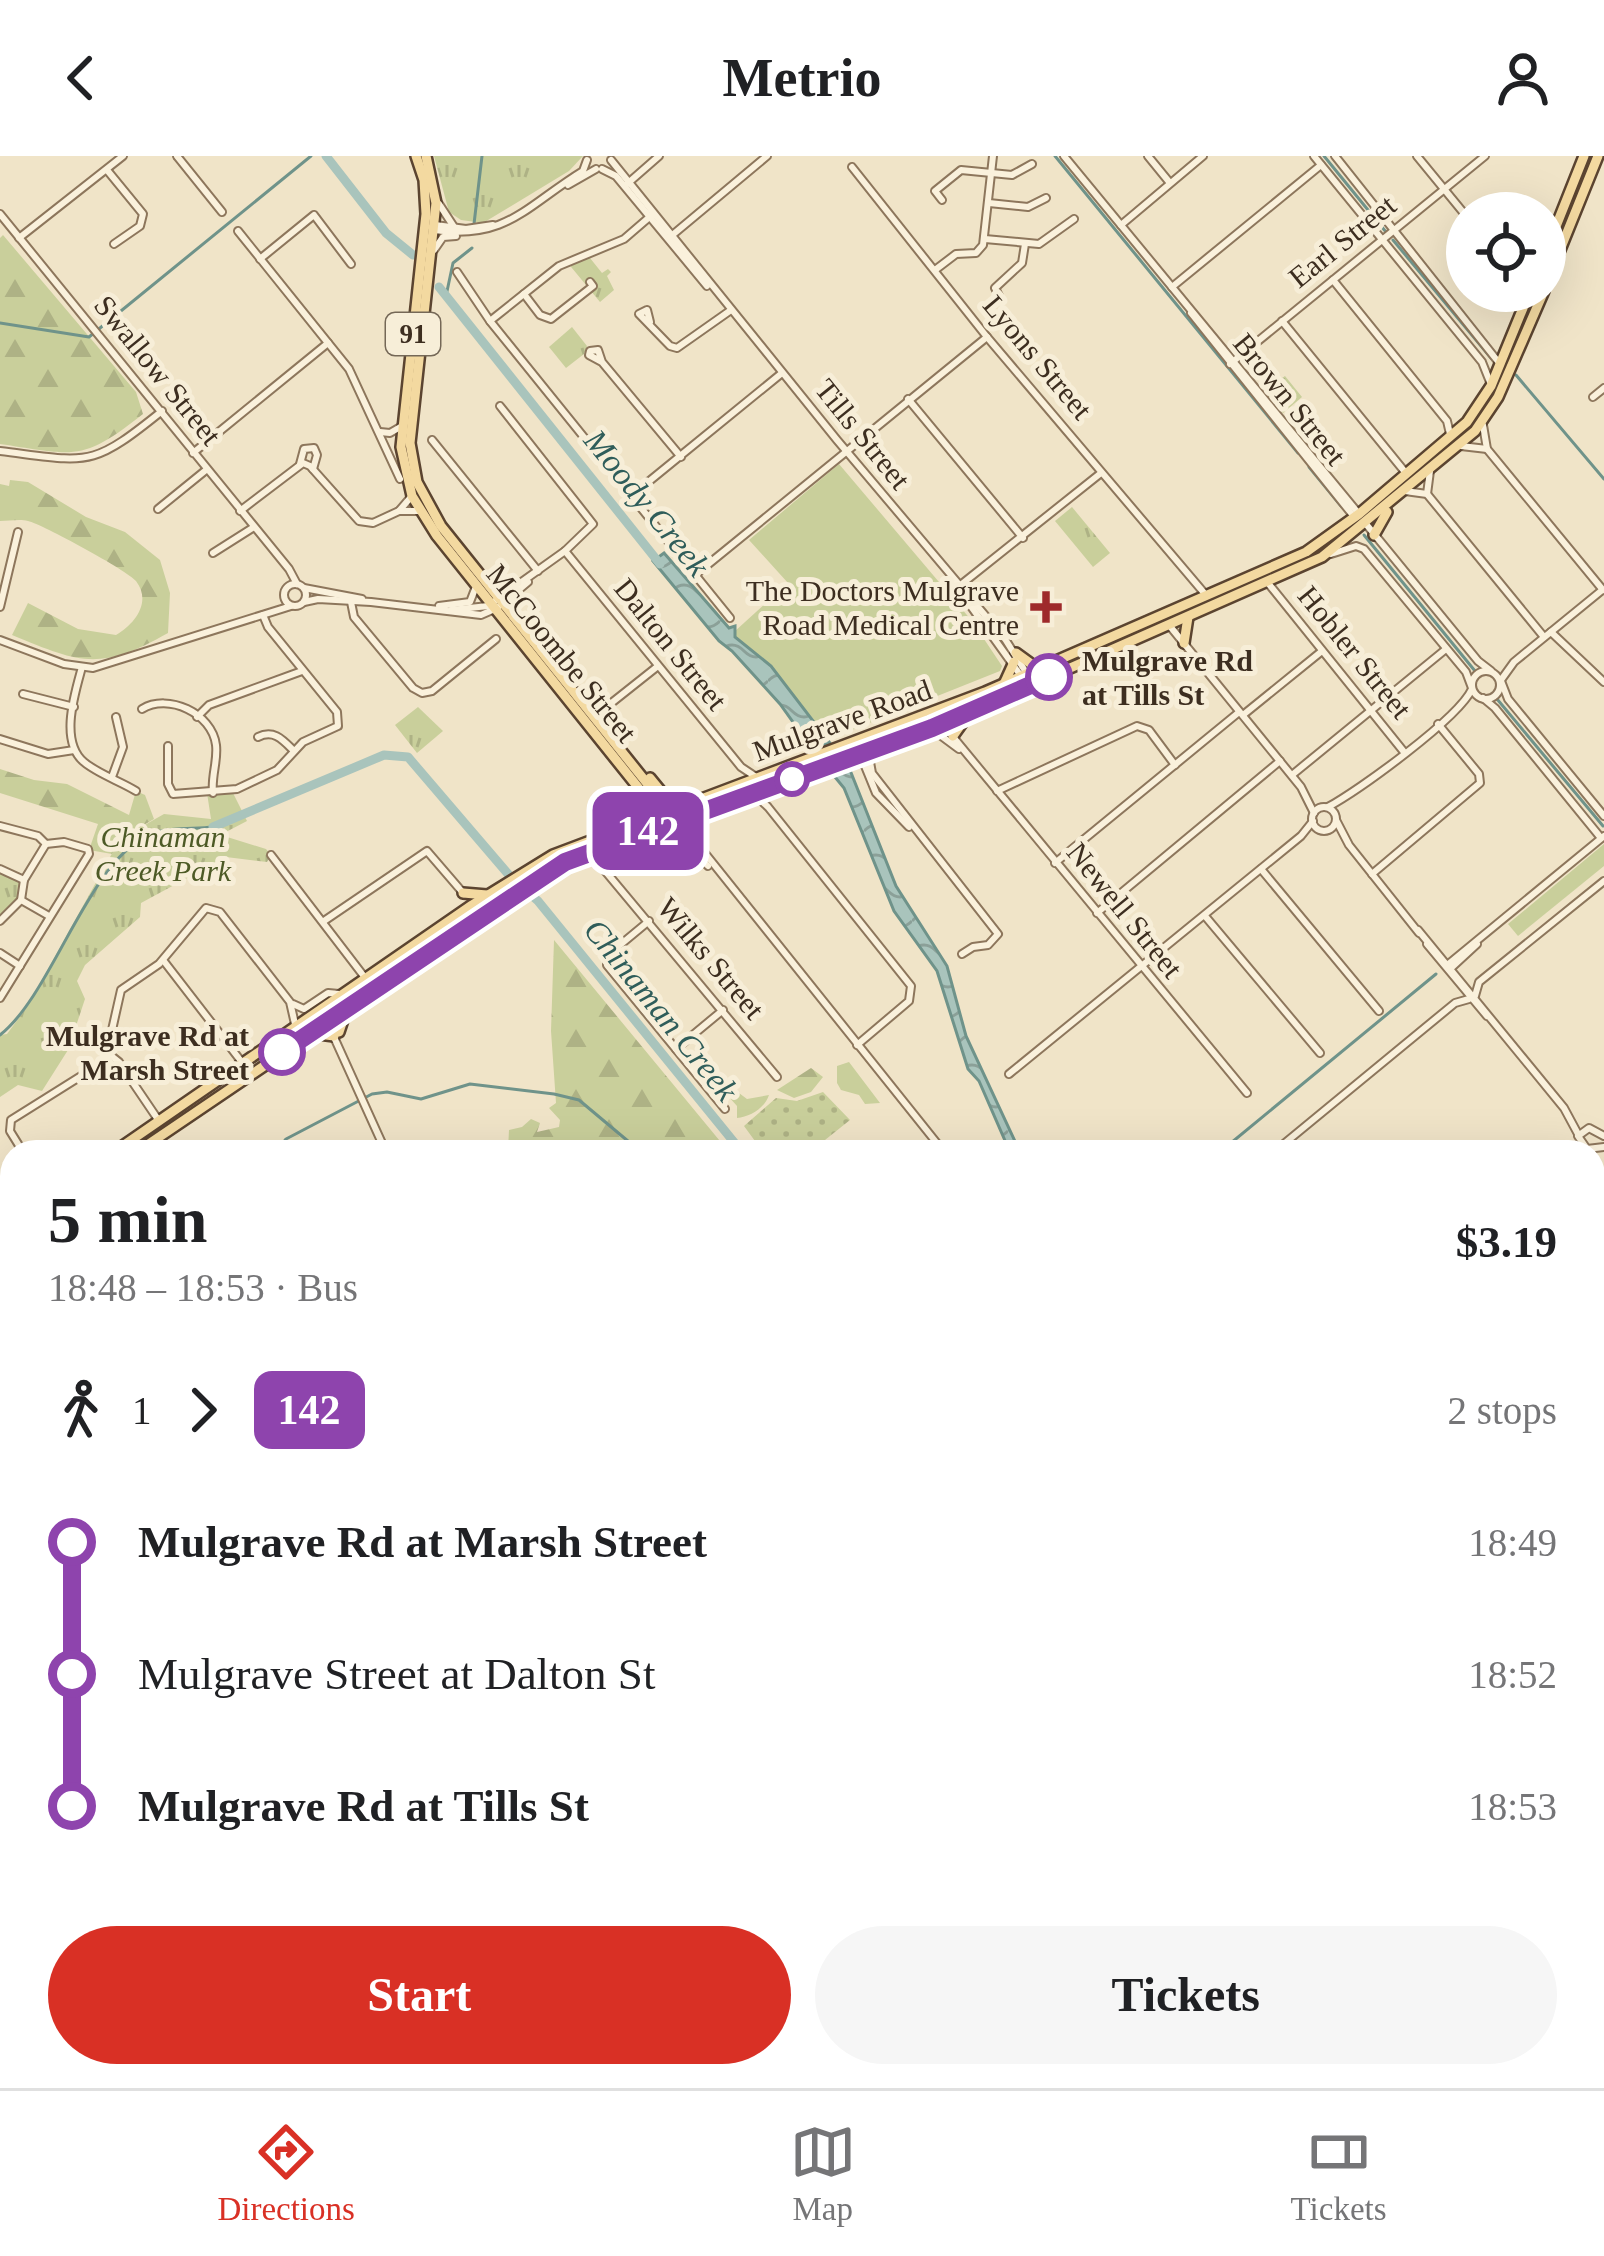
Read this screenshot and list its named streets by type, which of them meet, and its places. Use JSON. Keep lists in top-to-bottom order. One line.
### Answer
{"streets":{"main road":["91","McCoombe Street","Mulgrave Road"],"street":["Earl Street","Lyons Street","Swallow Street","Brown Street","Tills Street","Dalton Street","Hobler Street","Newell Street","Wilks Street"]},"crossings":[["Earl Street","Brown Street"],["91","McCoombe Street"],["Lyons Street","Mulgrave Road"],["Brown Street","Mulgrave Road"],["Tills Street","Mulgrave Road"],["Dalton Street","Mulgrave Road"],["Hobler Street","Mulgrave Road"],["McCoombe Street","Mulgrave Road"],["Mulgrave Road","Newell Street"],["Mulgrave Road","Wilks Street"]],"water":["Moody Creek","Chinaman Creek"],"parks":["Chinaman Creek Park"],"places":{"health":["The Doctors Mulgrave Road Medical Centre"],"other":["Mulgrave Rd at Tills St","Mulgrave Rd at Marsh Street"]},"lines":["bus line 142"],"page":{"header":"Metrio","on_map":"142","heading":["5 min","18:48 – 18:53 · Bus","$3.19"],"legs":["1","142","2 stops"],"list":[{"name":"Mulgrave Rd at Marsh Street","value":"18:49"},{"name":"Mulgrave Street at Dalton St","value":"18:52"},{"name":"Mulgrave Rd at Tills St","value":"18:53"}],"buttons":["Start","Tickets"],"tabs":["Directions","Map","Tickets"]}}
